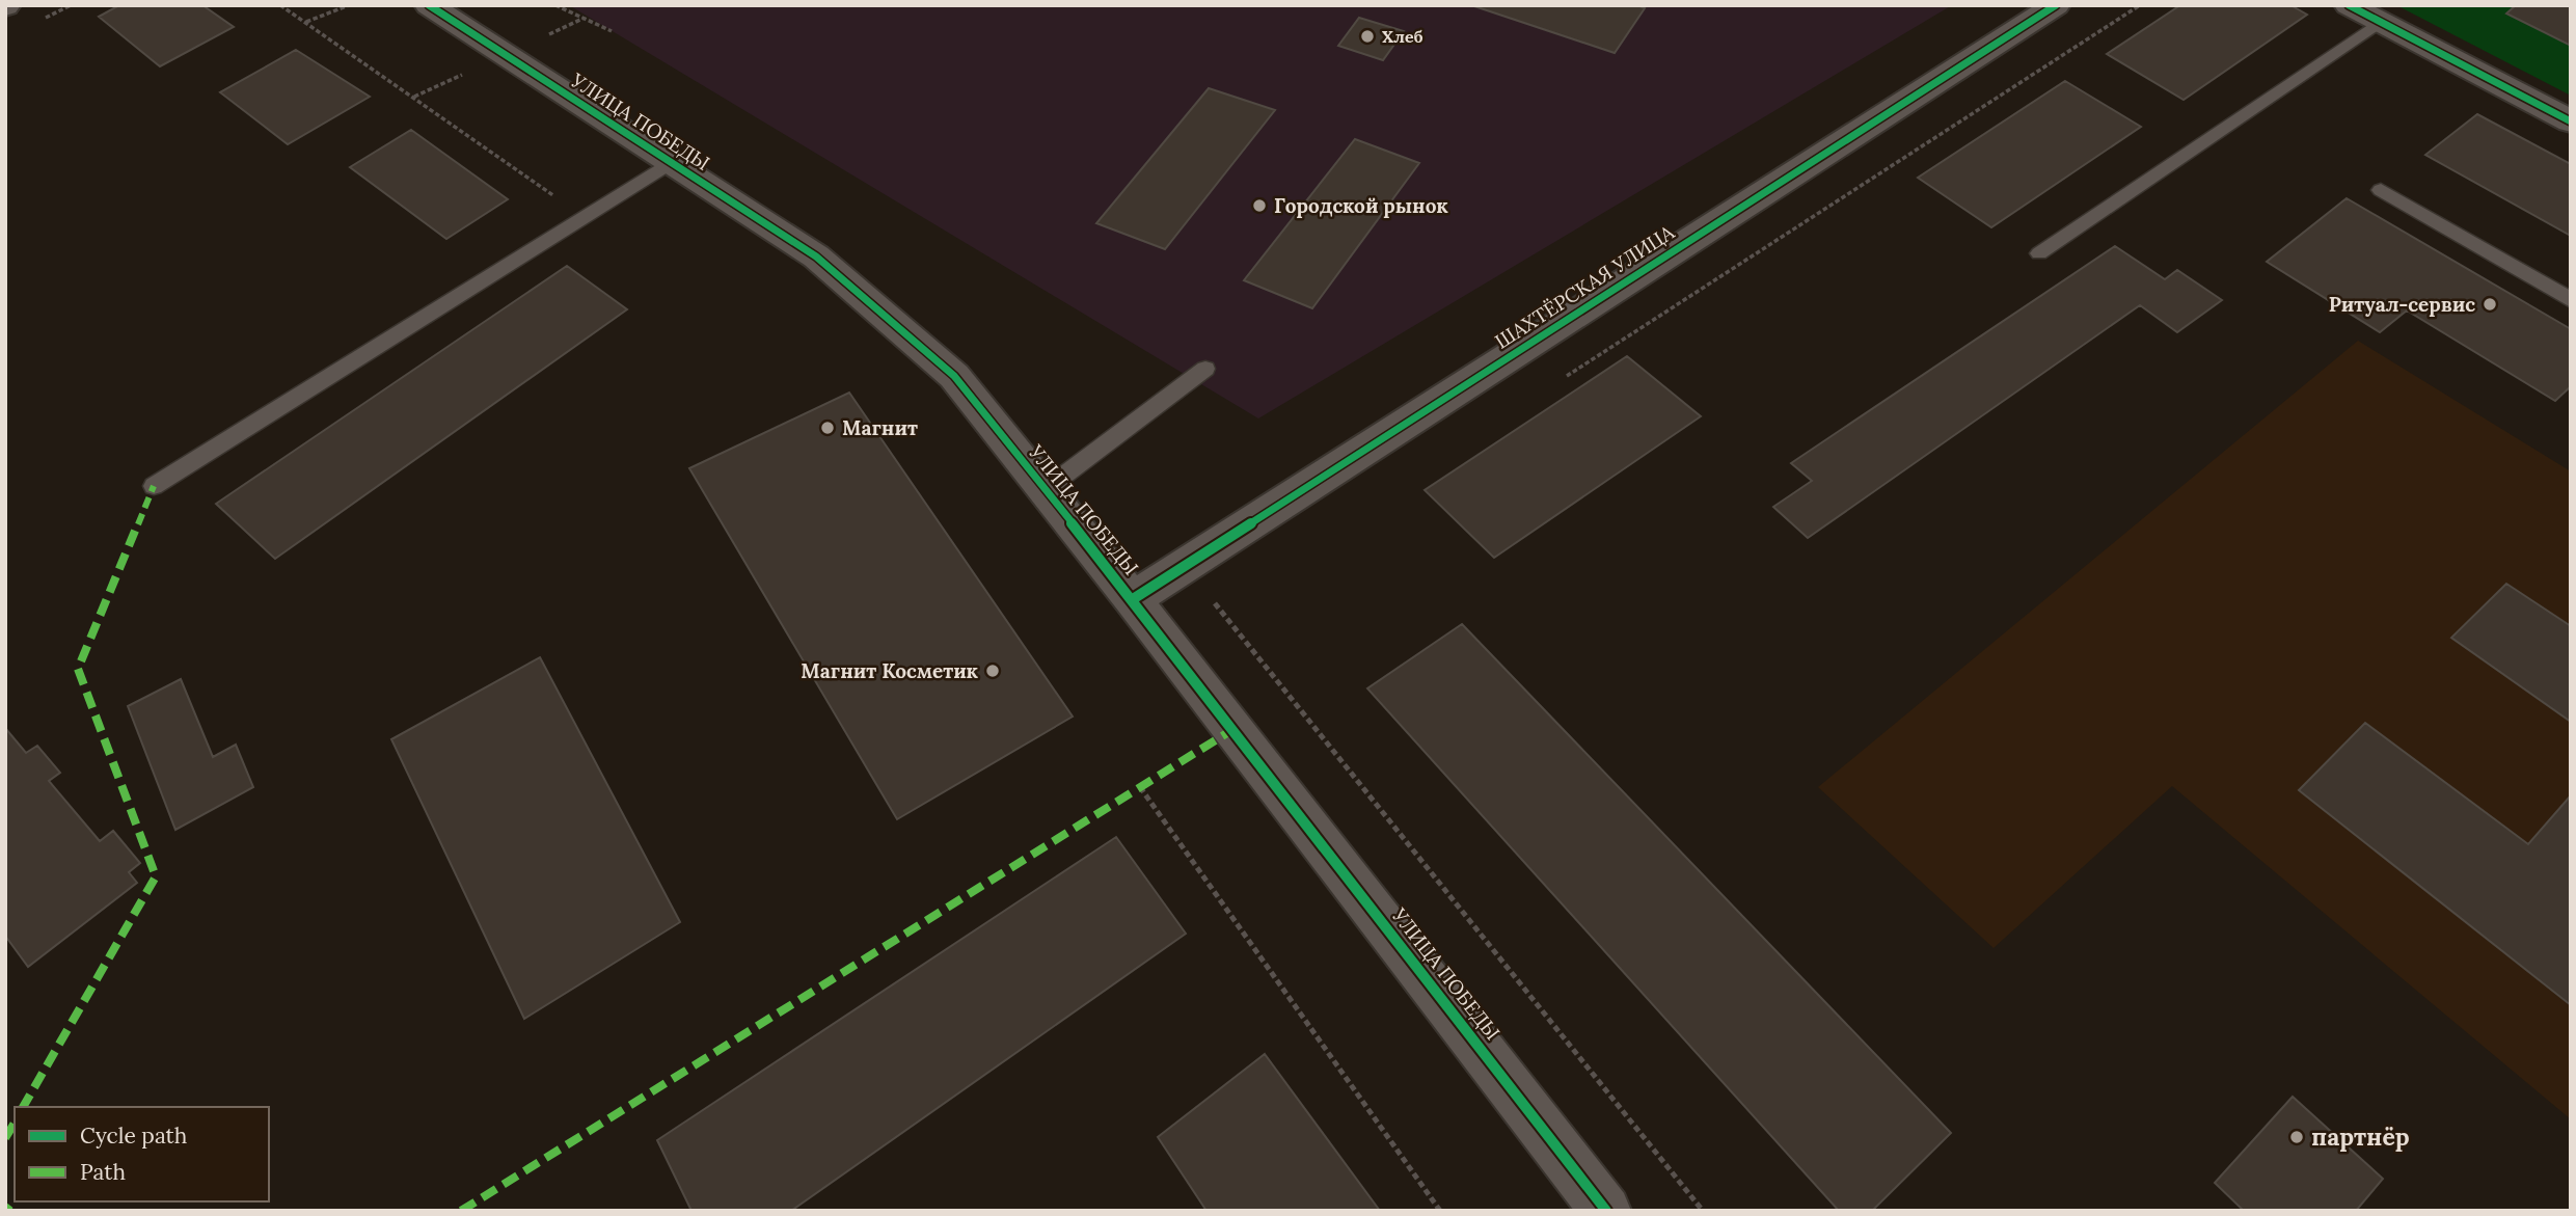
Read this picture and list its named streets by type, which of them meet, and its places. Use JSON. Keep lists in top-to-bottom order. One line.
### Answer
{"streets":{"street":["УЛИЦА ПОБЕДЫ","ШАХТЁРСКАЯ УЛИЦА"]},"crossings":[["УЛИЦА ПОБЕДЫ","ШАХТЁРСКАЯ УЛИЦА"]],"places":["Хлеб","Городской рынок","Ритуал-сервис","Магнит","Магнит Косметик","партнёр"],"legend":["Cycle path","Path"]}
